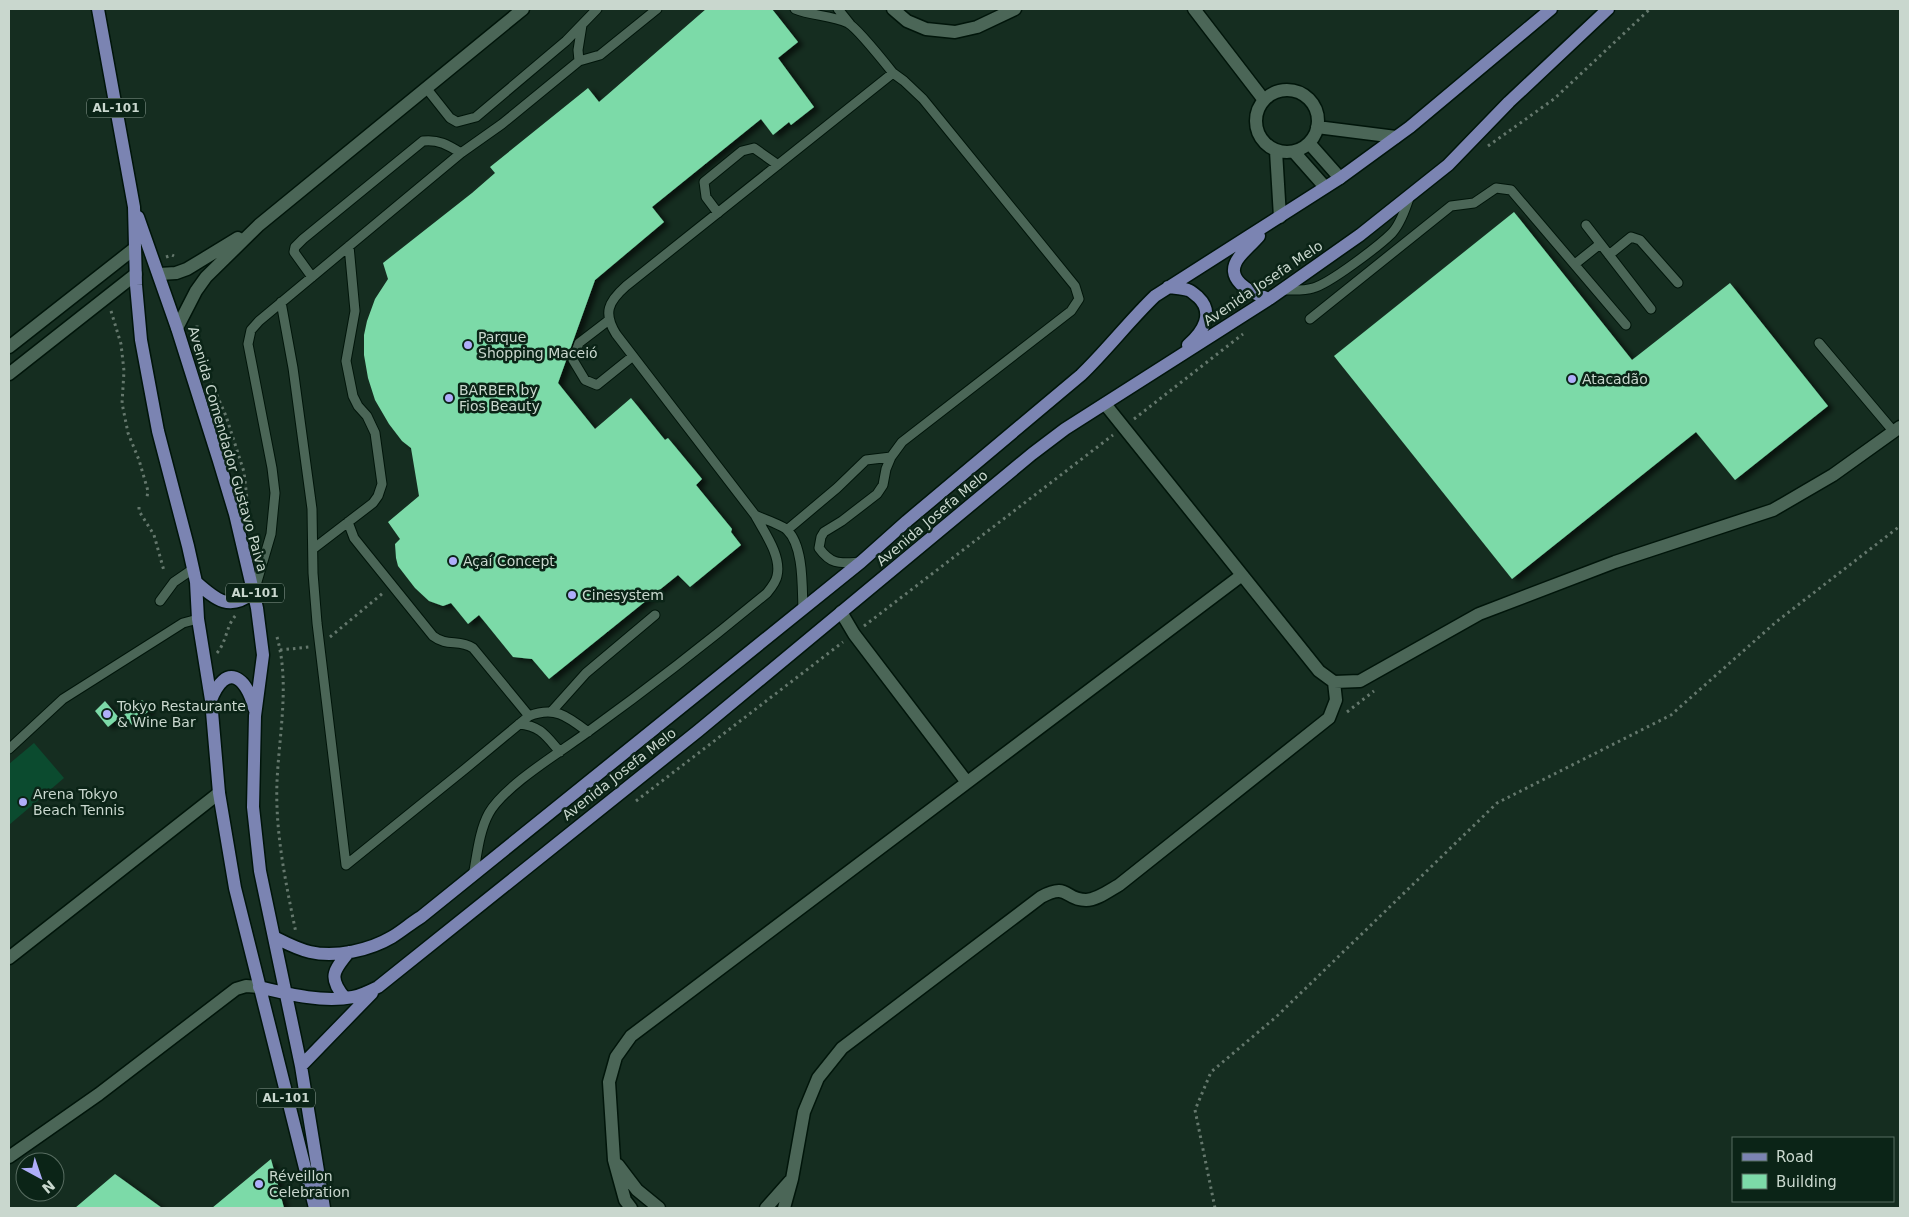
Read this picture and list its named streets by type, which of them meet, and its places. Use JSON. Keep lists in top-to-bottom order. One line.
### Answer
{"streets":{"main road":["AL-101","Avenida Josefa Melo","Avenida Comendador Gustavo Paiva"]},"crossings":[["Avenida Josefa Melo","Avenida Comendador Gustavo Paiva"]],"places":["Parque Shopping Maceió","Atacadão","BARBER by Fios Beauty","Açaí Concept","Cinesystem","Tokyo Restaurante & Wine Bar","Arena Tokyo Beach Tennis","Réveillon Celebration"],"legend":["Road","Building"],"north":"bottom right"}
